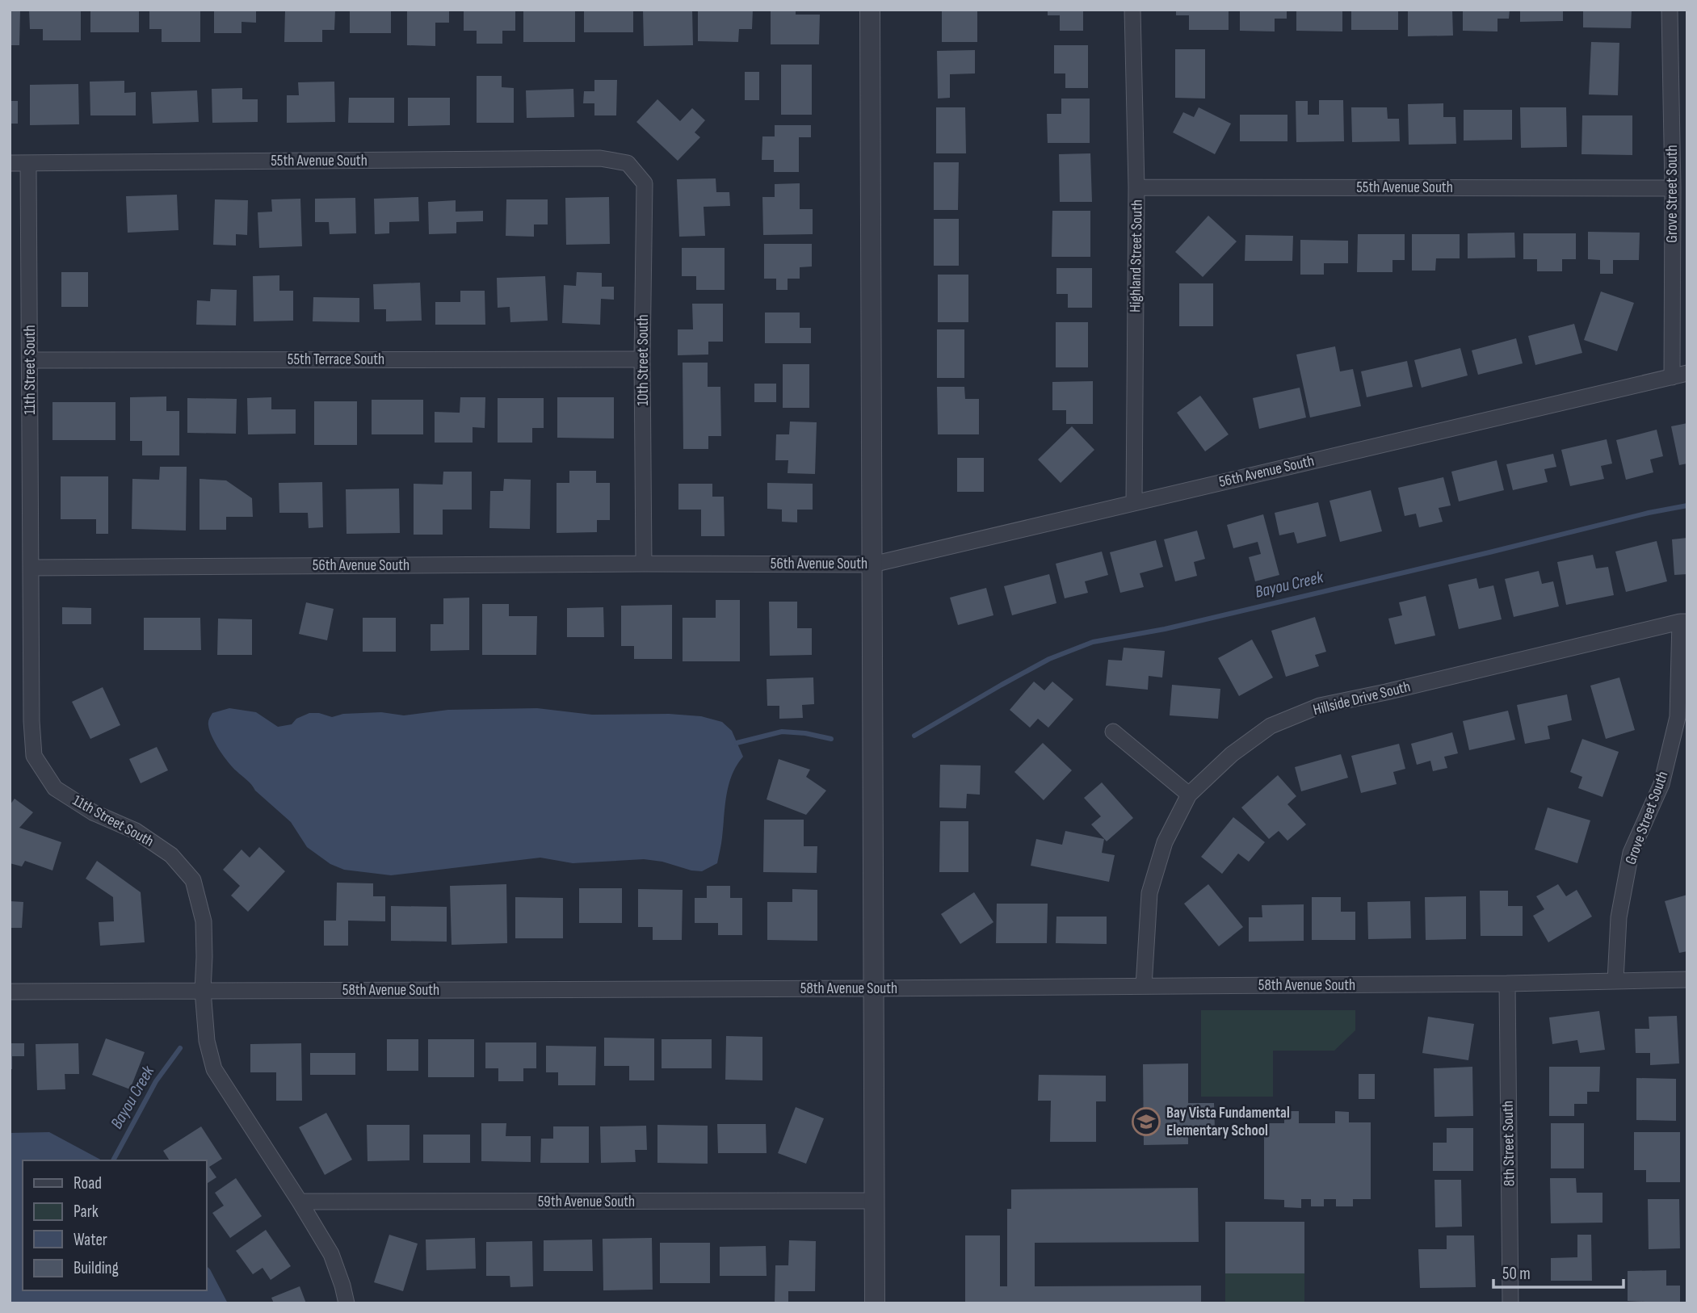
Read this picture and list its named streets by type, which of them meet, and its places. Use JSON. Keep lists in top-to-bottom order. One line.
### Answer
{"streets":{"street":["55th Avenue South","Grove Street South","Highland Street South","55th Terrace South","10th Street South","11th Street South","56th Avenue South","Hillside Drive South","58th Avenue South","8th Street South","59th Avenue South"]},"crossings":[["55th Avenue South","Grove Street South"],["55th Avenue South","Highland Street South"],["55th Avenue South","10th Street South"],["55th Avenue South","11th Street South"],["Grove Street South","56th Avenue South"],["Grove Street South","Hillside Drive South"],["Grove Street South","58th Avenue South"],["Highland Street South","56th Avenue South"],["55th Terrace South","10th Street South"],["55th Terrace South","11th Street South"],["10th Street South","56th Avenue South"],["11th Street South","56th Avenue South"],["11th Street South","58th Avenue South"],["11th Street South","59th Avenue South"],["Hillside Drive South","58th Avenue South"],["58th Avenue South","8th Street South"]],"water":["Bayou Creek"],"places":{"school or university":["Bay Vista Fundamental Elementary School"]},"legend":["Road","Park","Water","Building"],"scale_bar":"50 m"}
